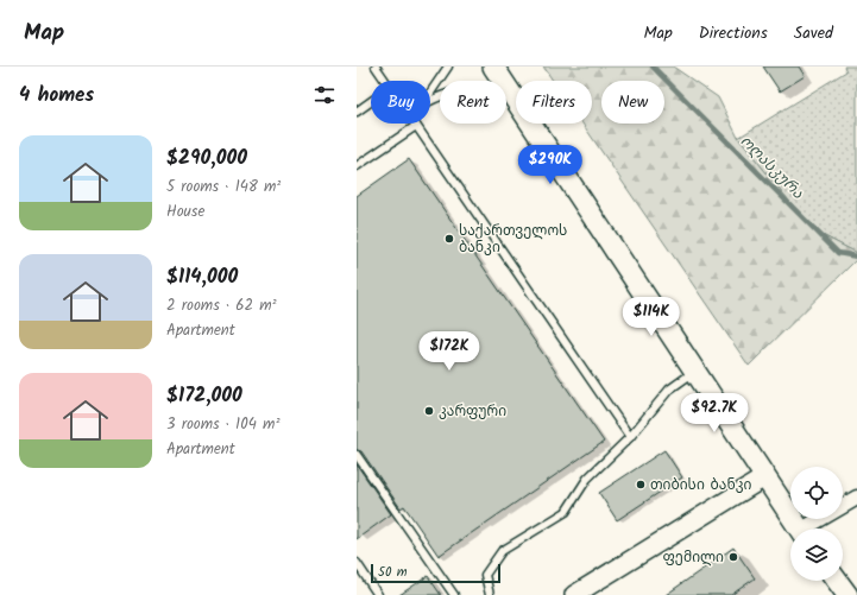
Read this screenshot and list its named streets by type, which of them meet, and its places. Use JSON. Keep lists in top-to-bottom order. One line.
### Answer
{"water":["ოღასკურა"],"places":["საქართველოს ბანკი","კარფური","თიბისი ბანკი","ფემილი"],"scale_bar":"50 m","page":{"header":"Map","nav":["Map","Directions","Saved"],"heading":"4 homes","chip":["Buy","Rent","Filters","New"],"list":[{"name":"$290,000","note":"5 rooms · 148 m² · House"},{"name":"$114,000","note":"2 rooms · 62 m² · Apartment"},{"name":"$172,000","note":"3 rooms · 104 m² · Apartment"}],"price":["$290K","$114K","$172K","$92.7K"],"scale":"50 m"}}
